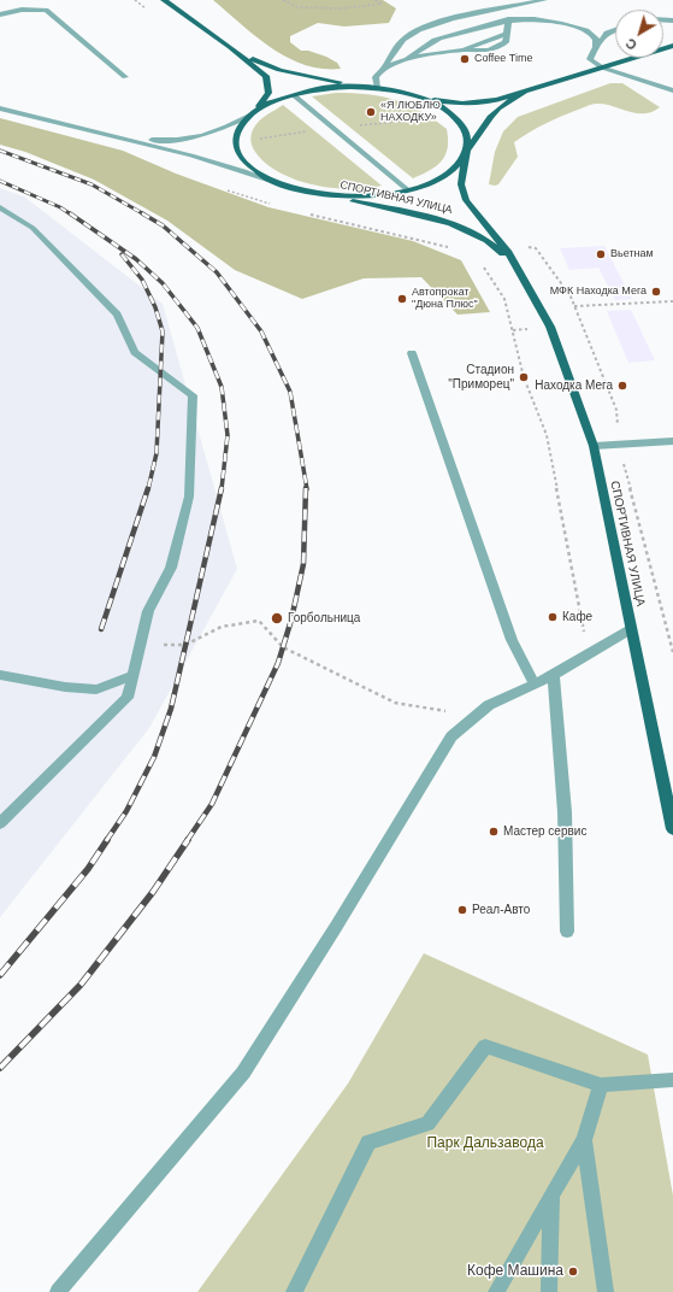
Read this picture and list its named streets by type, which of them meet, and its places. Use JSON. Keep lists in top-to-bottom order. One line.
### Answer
{"streets":{"main road":["СПОРТИВНАЯ УЛИЦА"]},"parks":["Парк Дальзавода"],"places":["Coffee Time","«Я ЛЮБЛЮ НАХОДКУ»","Вьетнам","МФК Находка Мега","Автопрокат \"Дюна Плюс\"","Стадион \"Приморец\"","Находка Мега","Кафе","Горбольница","Мастер сервис","Реал-Авто","Кофе Машина"],"north":"bottom left"}
